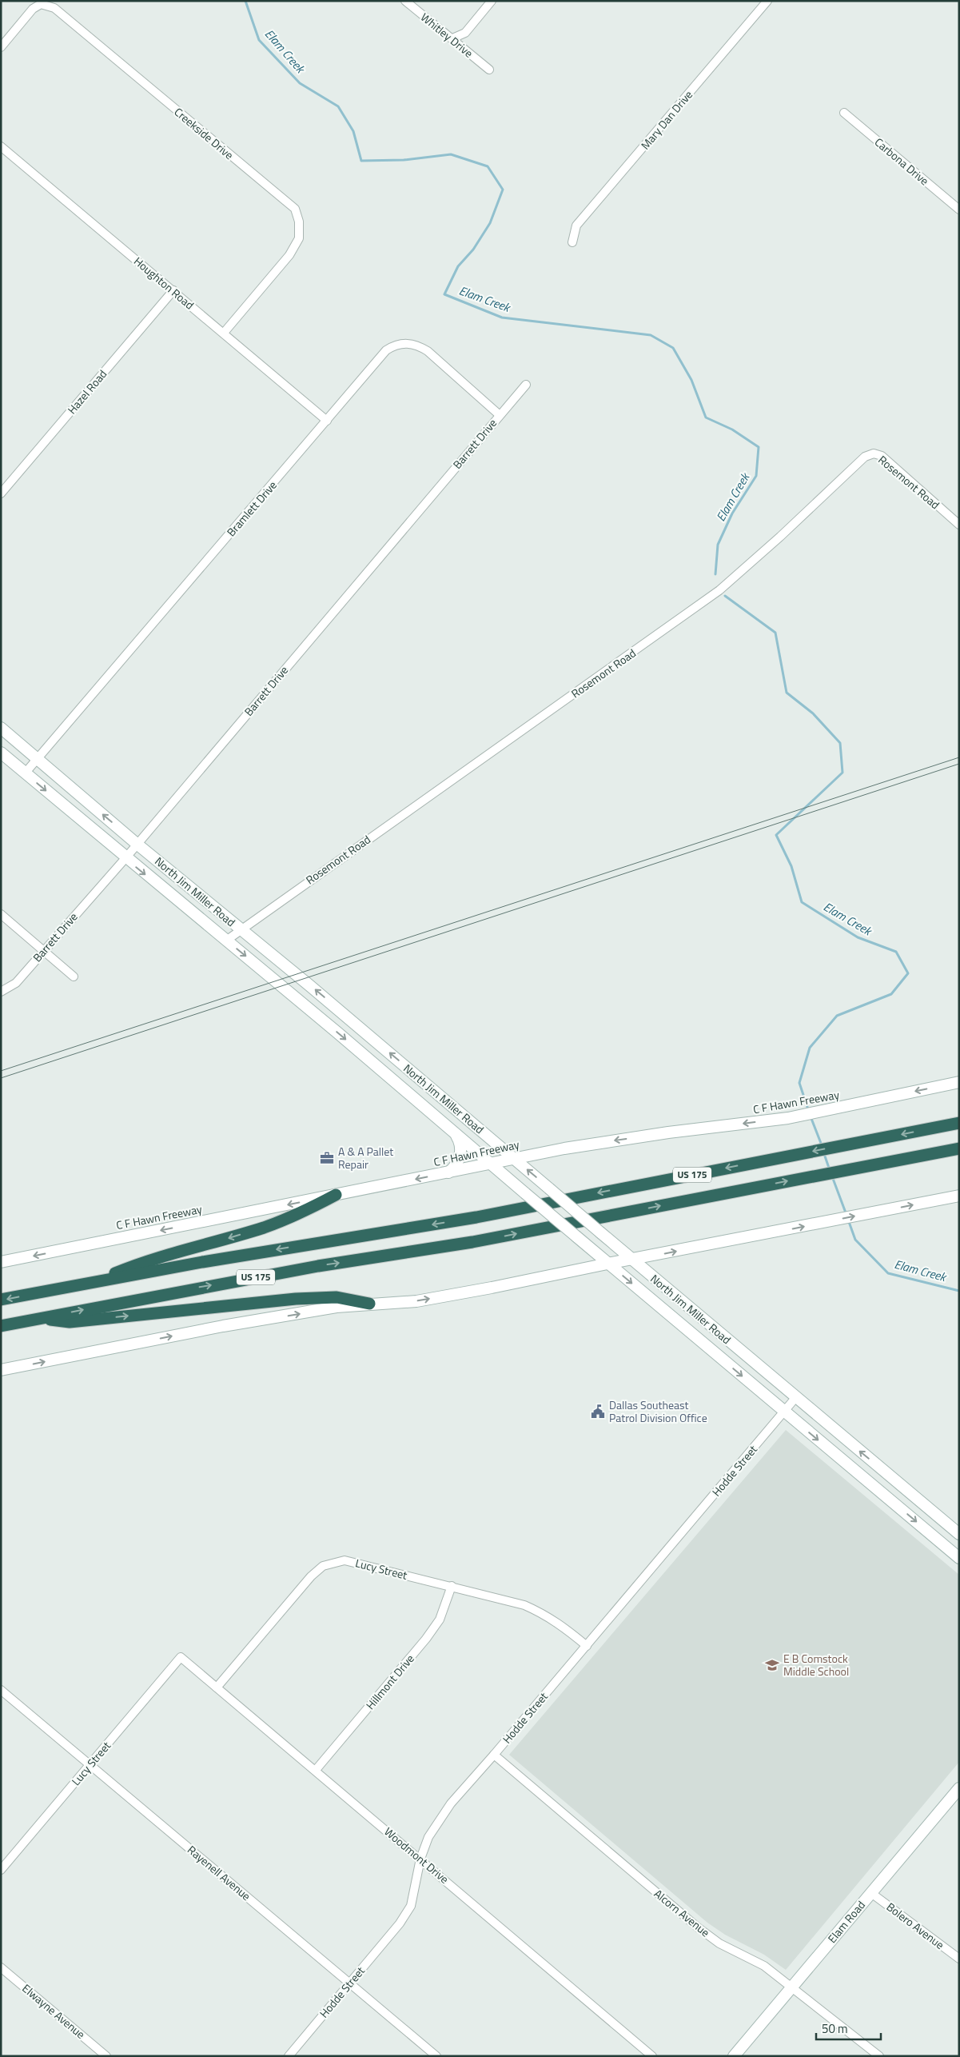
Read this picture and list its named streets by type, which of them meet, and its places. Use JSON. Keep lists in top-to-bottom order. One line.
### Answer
{"streets":{"highway":["US 175"],"main road":["North Jim Miller Road","C F Hawn Freeway","Elam Road"],"street":["Whitley Drive","Mary Dan Drive","Creekside Drive","Carbona Drive","Houghton Road","Hazel Road","Barrett Drive","Rosemont Road","Bramlett Drive","Hodde Street","Lucy Street","Hillmont Drive","Woodmont Drive","Rayenell Avenue","Alcorn Avenue","Bolero Avenue","Elwayne Avenue"]},"crossings":[["Creekside Drive","Houghton Road"],["Houghton Road","Hazel Road"],["Houghton Road","Bramlett Drive"],["Barrett Drive","Bramlett Drive"],["Barrett Drive","North Jim Miller Road"],["Rosemont Road","North Jim Miller Road"],["Bramlett Drive","North Jim Miller Road"],["North Jim Miller Road","C F Hawn Freeway"],["North Jim Miller Road","Hodde Street"],["Hodde Street","Lucy Street"],["Hodde Street","Woodmont Drive"],["Hodde Street","Rayenell Avenue"],["Hodde Street","Alcorn Avenue"],["Lucy Street","Hillmont Drive"],["Lucy Street","Woodmont Drive"],["Lucy Street","Rayenell Avenue"],["Hillmont Drive","Woodmont Drive"],["Alcorn Avenue","Elam Road"],["Elam Road","Bolero Avenue"]],"one_way":["C F Hawn Freeway"],"water":["Elam Creek"],"places":{"office":["A & A Pallet Repair"],"public building":["Dallas Southeast Patrol Division Office"],"school or university":["E B Comstock Middle School"]},"scale_bar":"50 m"}
